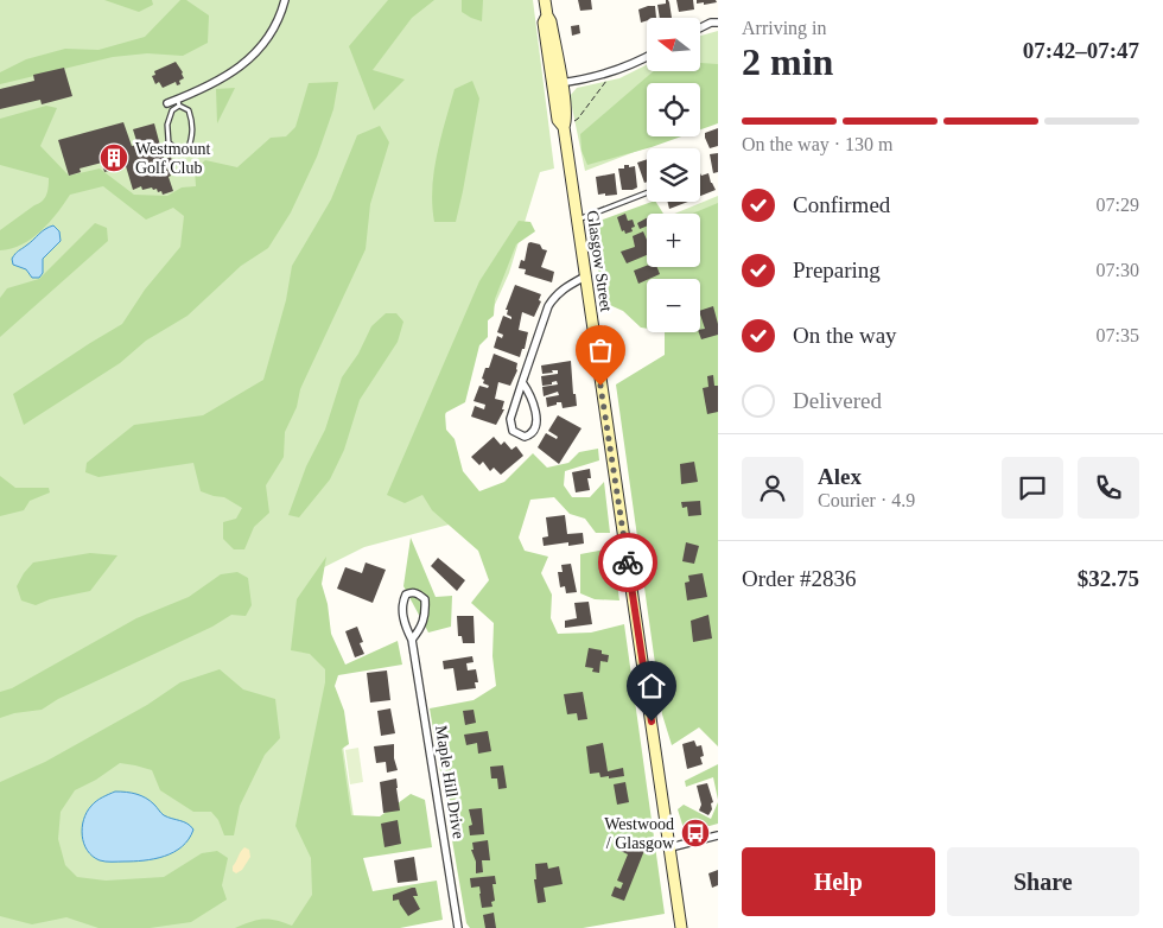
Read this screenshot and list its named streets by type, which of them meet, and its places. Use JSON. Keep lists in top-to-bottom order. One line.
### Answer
{"streets":{"street":["Glasgow Street","Maple Hill Drive"]},"places":{"building":["Westmount Golf Club"],"bus stop":["Westwood / Glasgow"]},"north":"left","page":{"heading":["2 min","Arriving in","07:42–07:47"],"panel":["Alex","Courier · 4.9","Order #2836","$32.75"],"map_buttons":["+","−"],"bar":"On the way · 130 m","list":[["Confirmed","07:29"],["Preparing","07:30"],["On the way","07:35"],"Delivered"],"buttons":["Help","Share"]}}
